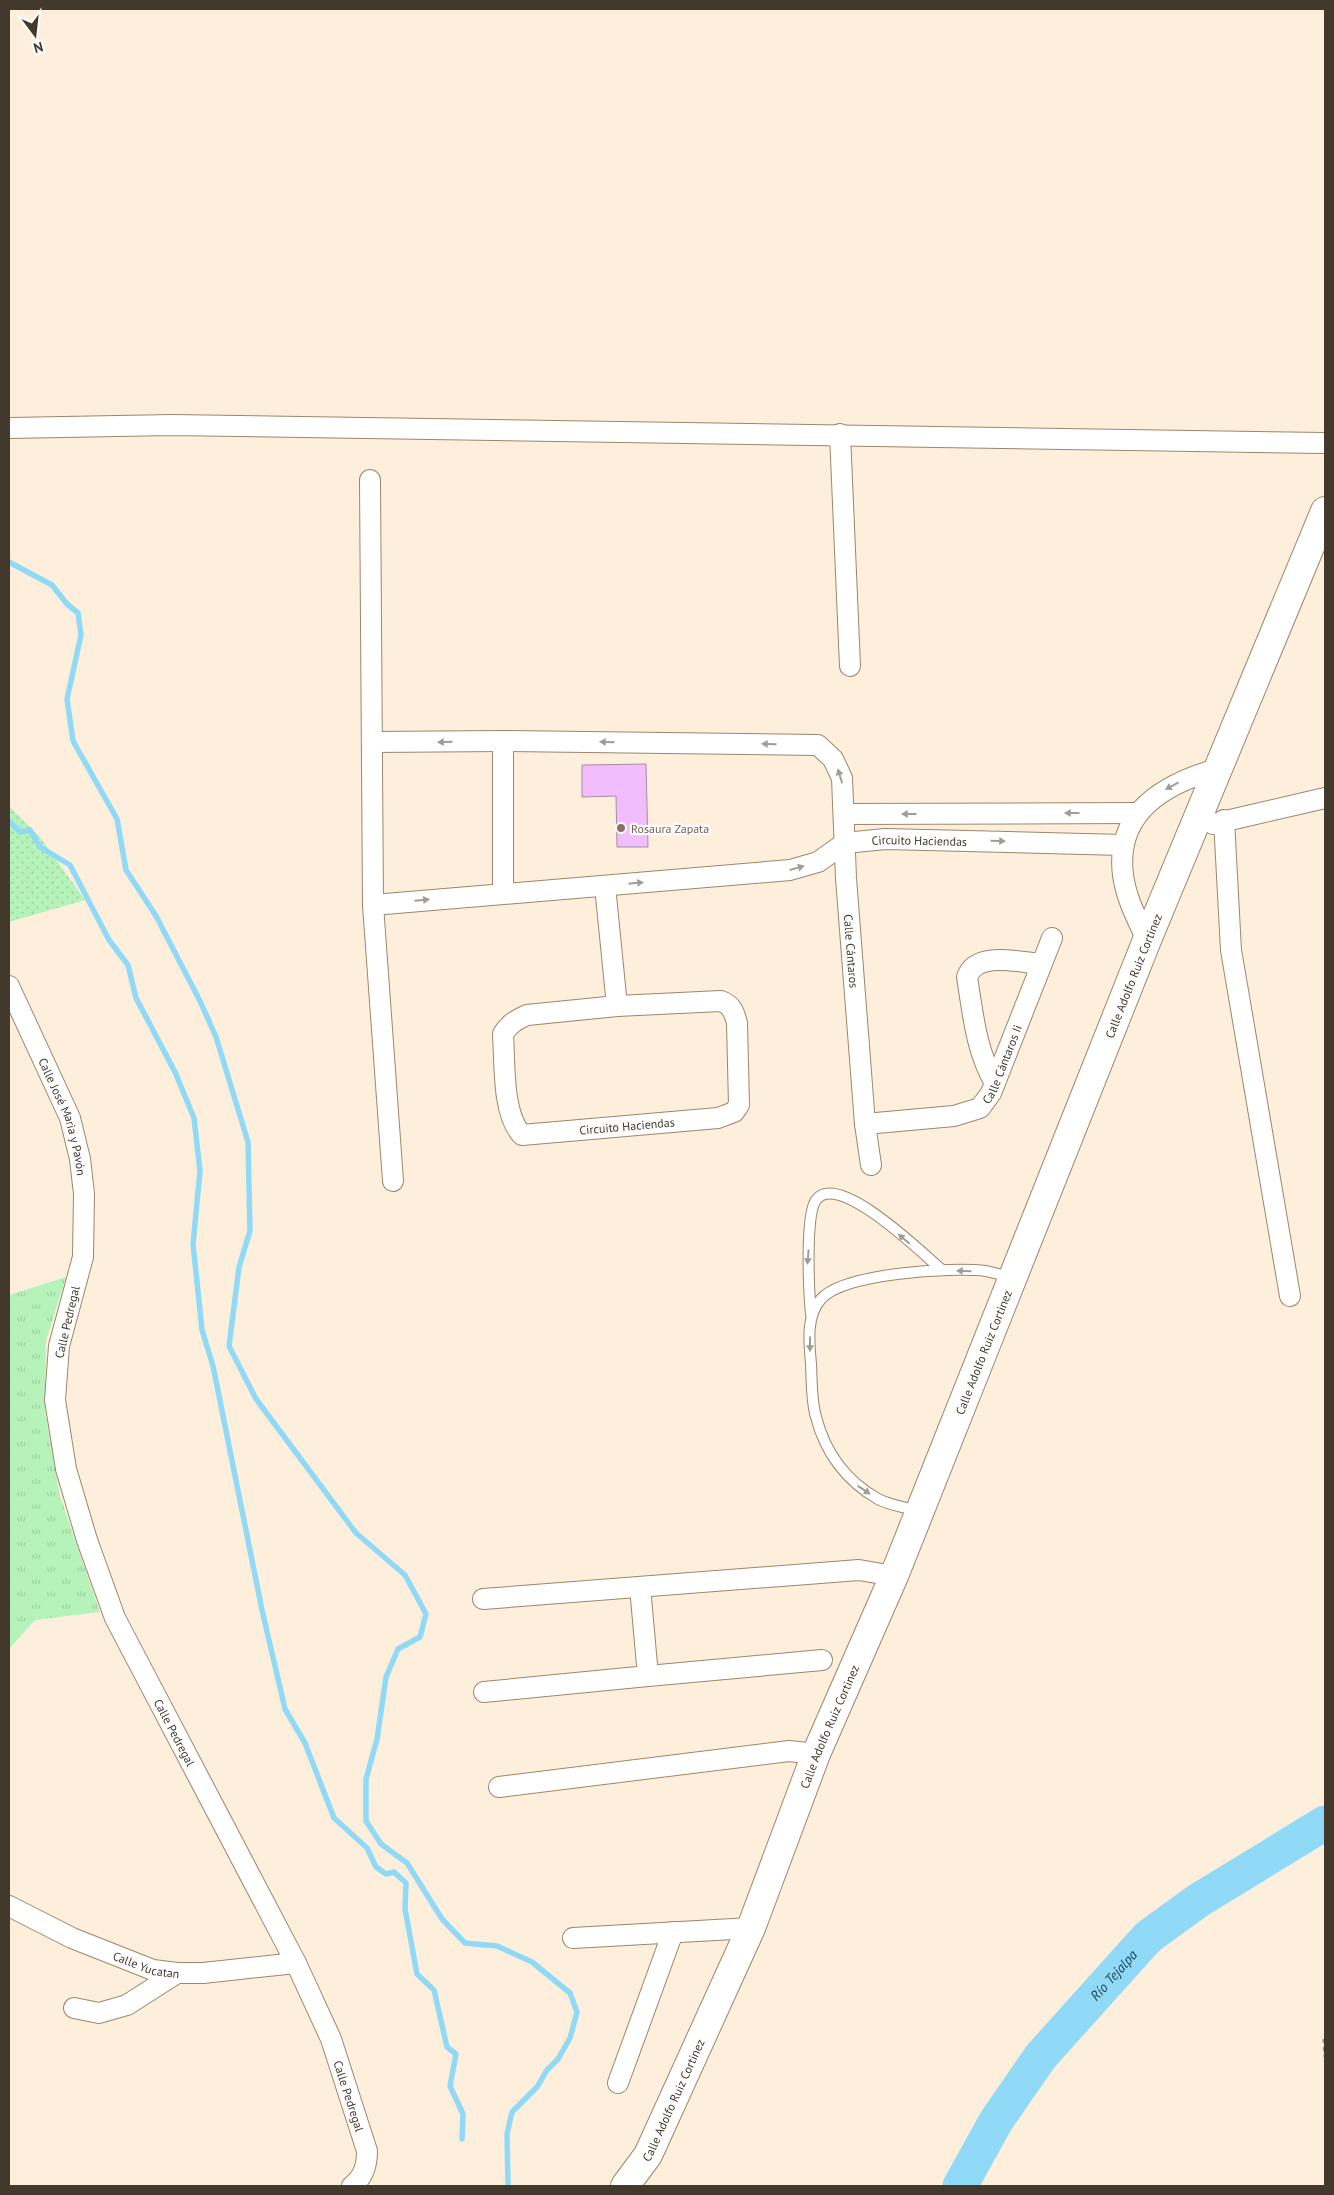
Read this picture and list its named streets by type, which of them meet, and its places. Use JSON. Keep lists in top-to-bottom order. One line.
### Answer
{"streets":{"main road":["Calle Adolfo Ruiz Cortinez"],"street":["Circuito Haciendas","Calle Cántaros","Calle Cántaros Ii","Calle José Maria y Pavón","Calle Pedregal","Calle Yucatan"]},"crossings":[["Circuito Haciendas","Calle Cántaros"],["Calle Cántaros","Calle Cántaros Ii"],["Calle José Maria y Pavón","Calle Pedregal"],["Calle Pedregal","Calle Yucatan"]],"water":["Río Tejalpa"],"places":["Rosaura Zapata"],"north":"bottom"}
